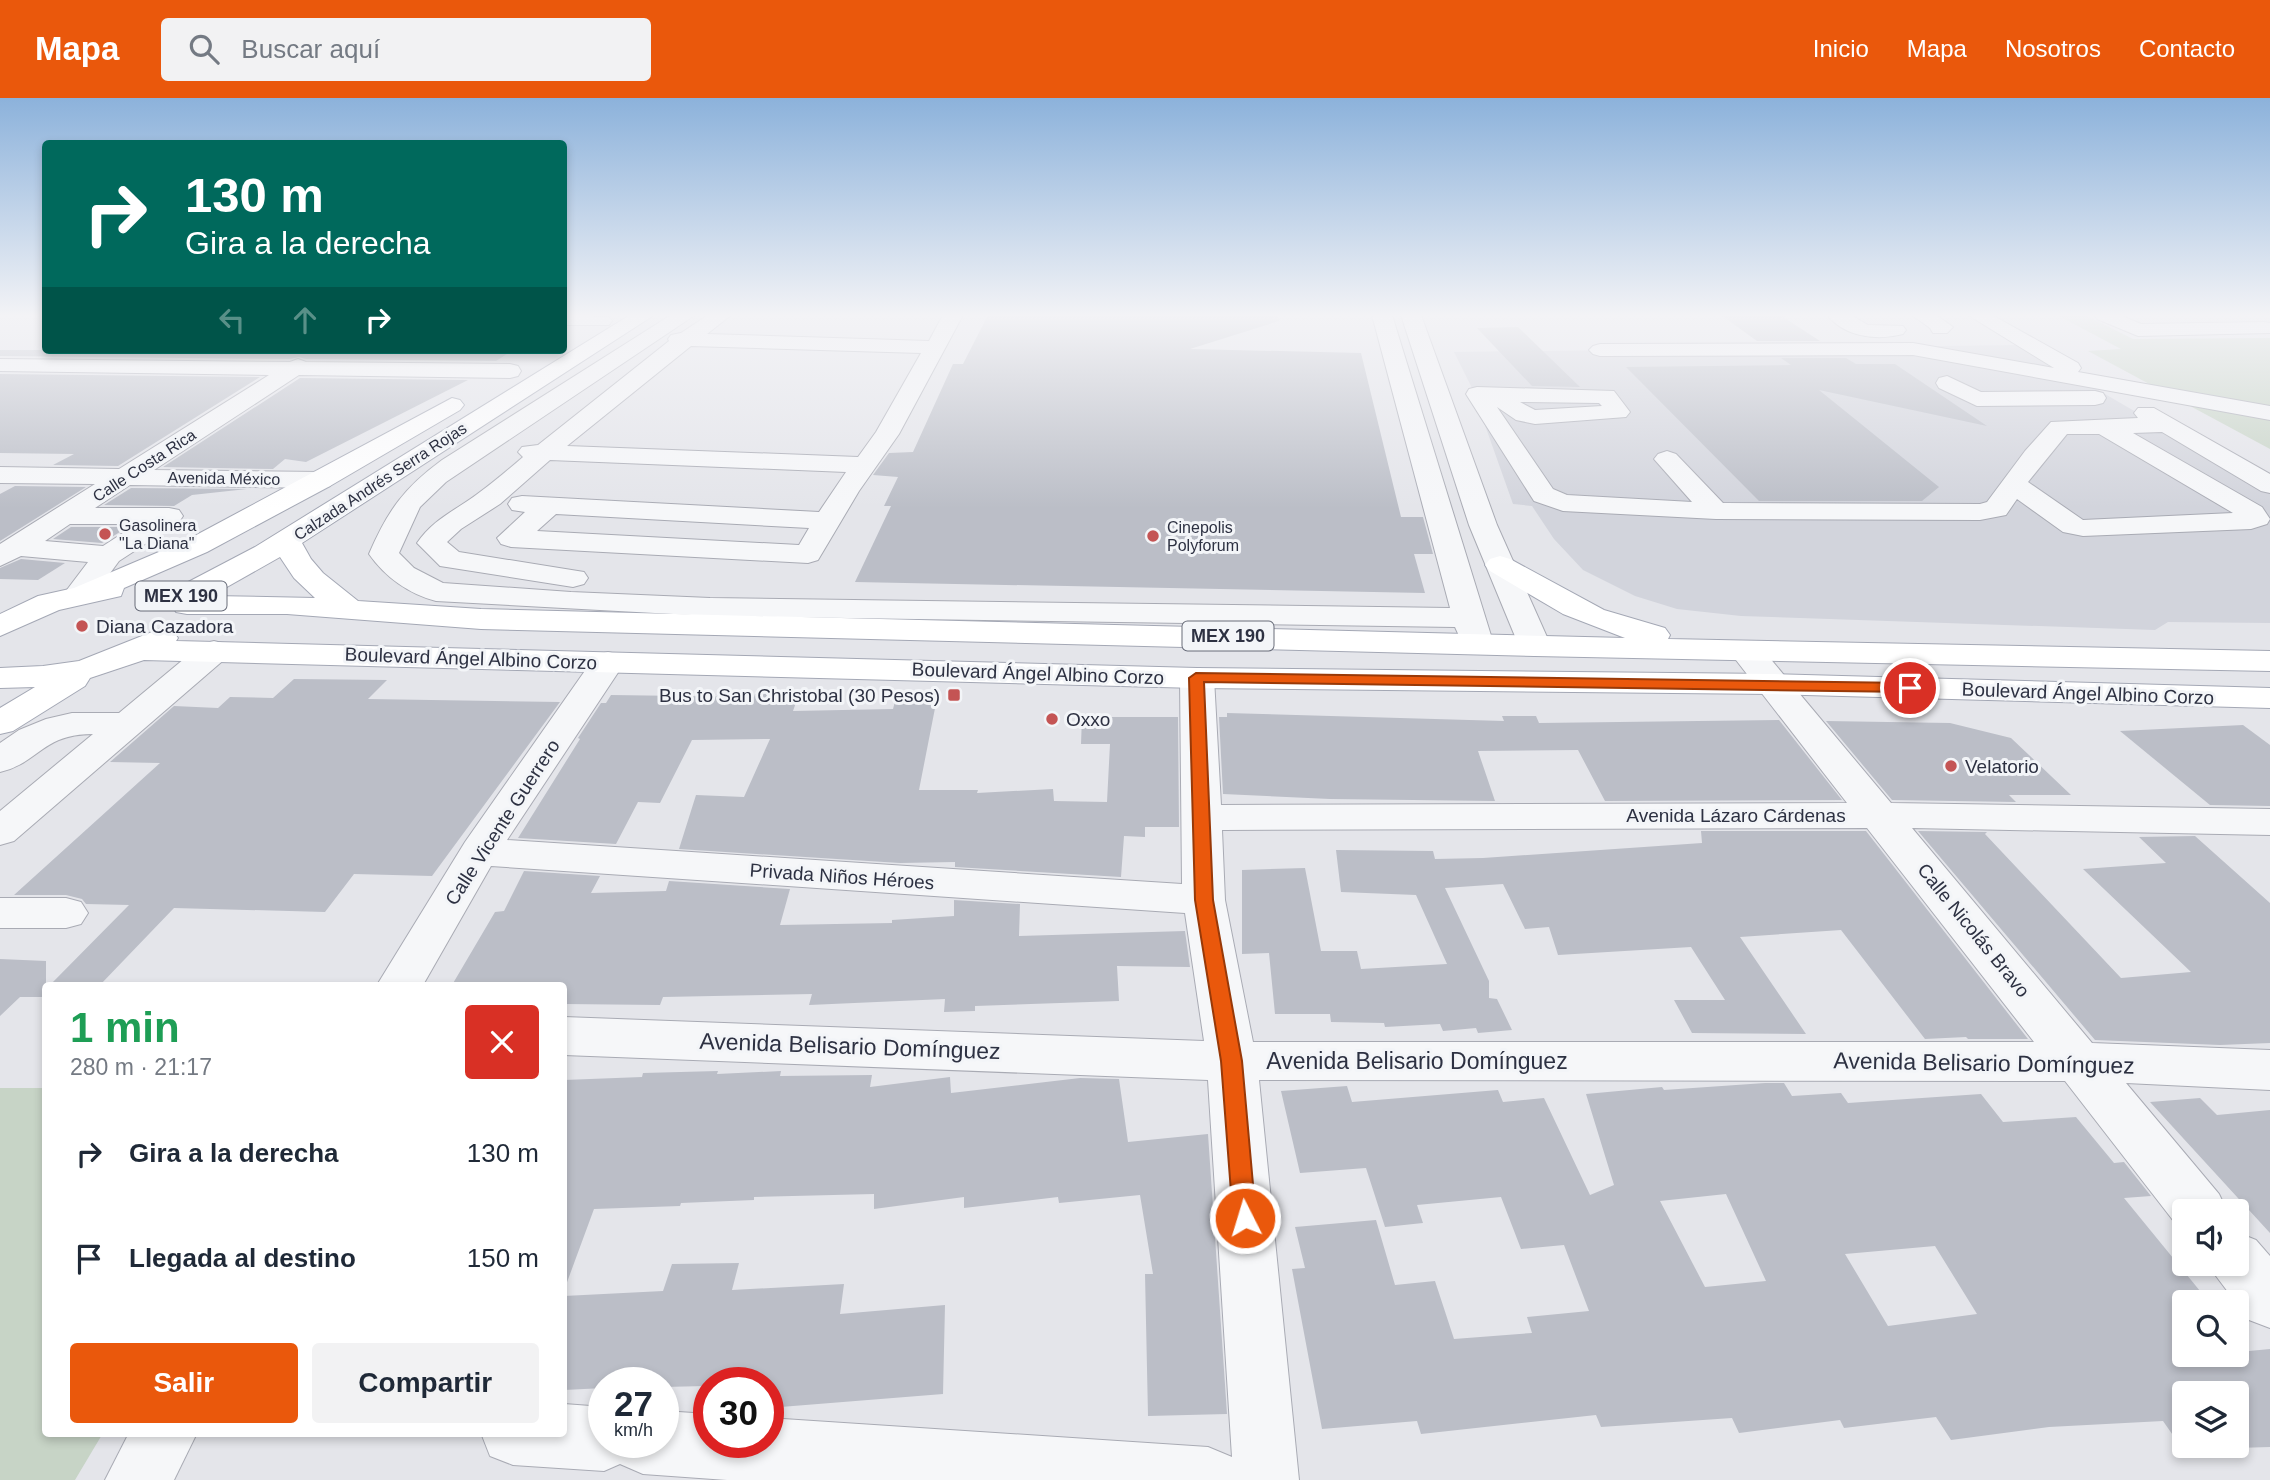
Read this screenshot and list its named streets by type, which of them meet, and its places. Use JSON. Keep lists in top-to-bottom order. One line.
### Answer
{"streets":{"main road":["Calzada Andrés Serra Rojas","MEX 190","Boulevard Ángel Albino Corzo"],"street":["Calle Costa Rica","Avenida México","Avenida Lázaro Cárdenas","Calle Vicente Guerrero","Privada Niños Héroes","Calle Nicolás Bravo","Avenida Belisario Domínguez"]},"crossings":[["Calle Costa Rica","Avenida México"],["Avenida México","Calzada Andrés Serra Rojas"],["Calzada Andrés Serra Rojas","MEX 190"],["Calzada Andrés Serra Rojas","Boulevard Ángel Albino Corzo"],["MEX 190","Boulevard Ángel Albino Corzo"],["Boulevard Ángel Albino Corzo","Calle Vicente Guerrero"],["Boulevard Ángel Albino Corzo","Calle Nicolás Bravo"],["Avenida Lázaro Cárdenas","Calle Nicolás Bravo"],["Calle Vicente Guerrero","Privada Niños Héroes"],["Calle Nicolás Bravo","Avenida Belisario Domínguez"]],"places":{"other":["Gasolinera \"La Diana\"","Cinepolis Polyforum","Diana Cazadora","Oxxo","Velatorio"],"transit":["Bus to San Christobal (30 Pesos)"]},"page":{"header":"Mapa","search":"Buscar aquí","nav":["Inicio","Mapa","Nosotros","Contacto"],"turn":["130 m","Gira a la derecha"],"heading":["1 min","280 m · 21:17"],"list":[{"name":"Gira a la derecha","value":"130 m"},{"name":"Llegada al destino","value":"150 m"}],"buttons":["Salir","Compartir"],"speed":"27 km/h","limit":"30"}}
